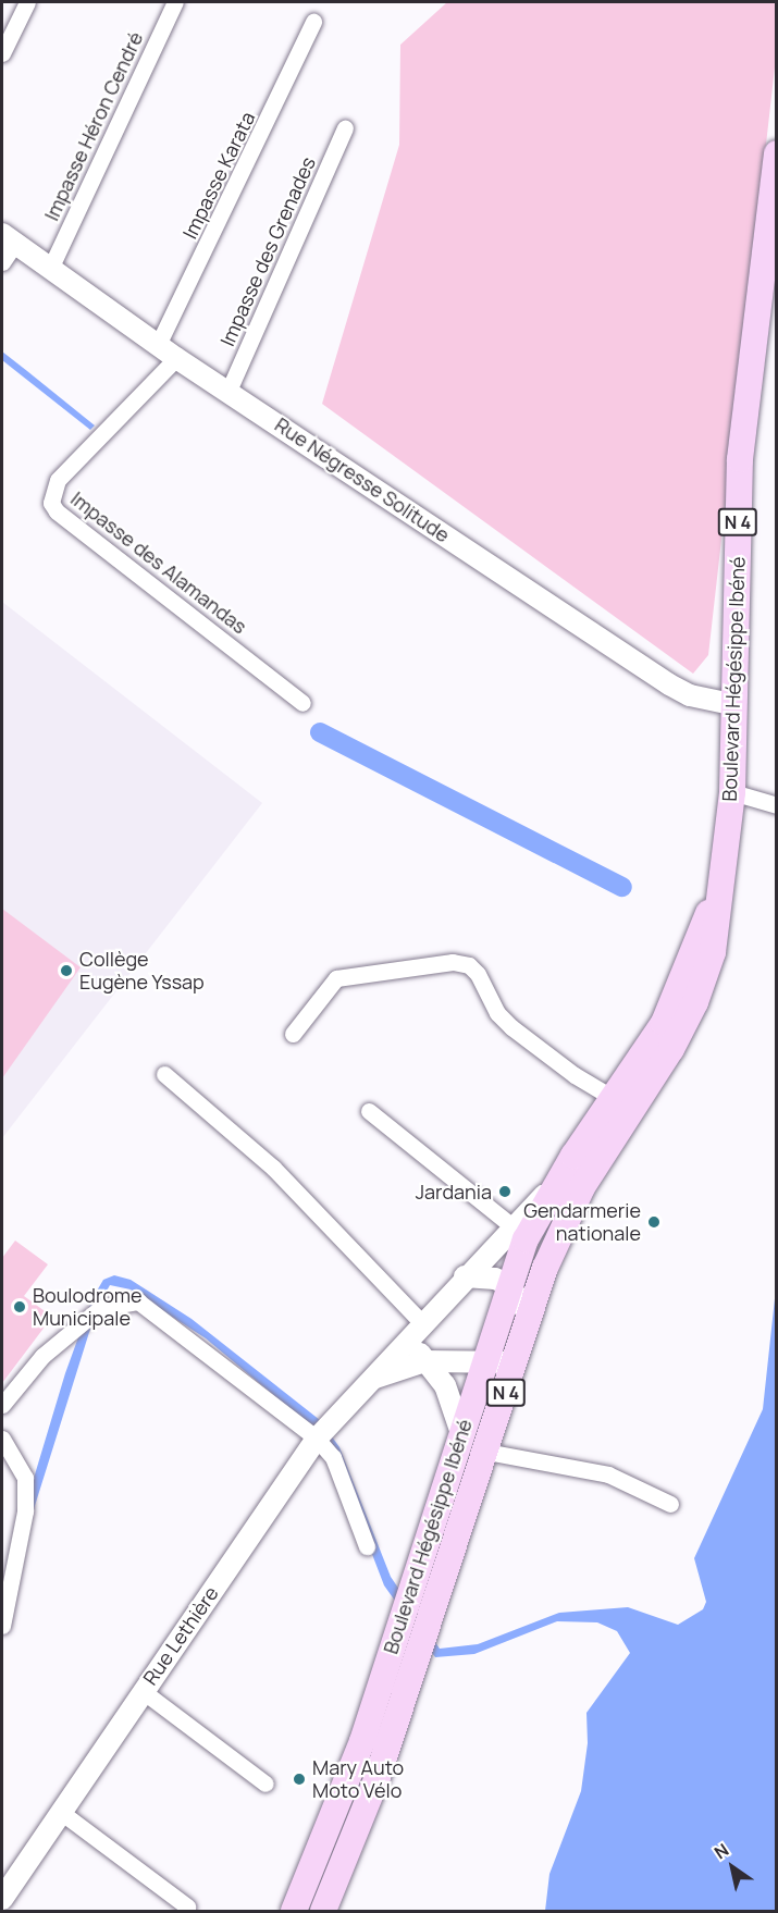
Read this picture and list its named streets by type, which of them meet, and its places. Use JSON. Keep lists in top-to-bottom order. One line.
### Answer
{"streets":{"main road":["N 4","Boulevard Hégésippe Ibéné"],"street":["Impasse Héron Cendré","Impasse Karata","Impasse des Grenades","Rue Négresse Solitude","Impasse des Alamandas","Rue Lethière"]},"crossings":[["Impasse Héron Cendré","Rue Négresse Solitude"],["Impasse Karata","Rue Négresse Solitude"],["Impasse des Grenades","Rue Négresse Solitude"],["Rue Négresse Solitude","Impasse des Alamandas"],["Rue Négresse Solitude","Boulevard Hégésippe Ibéné"],["Boulevard Hégésippe Ibéné","Rue Lethière"]],"places":["Collège Eugène Yssap","Jardania","Gendarmerie nationale","Boulodrome Municipale","Mary Auto Moto Vélo"],"north":"top left"}
